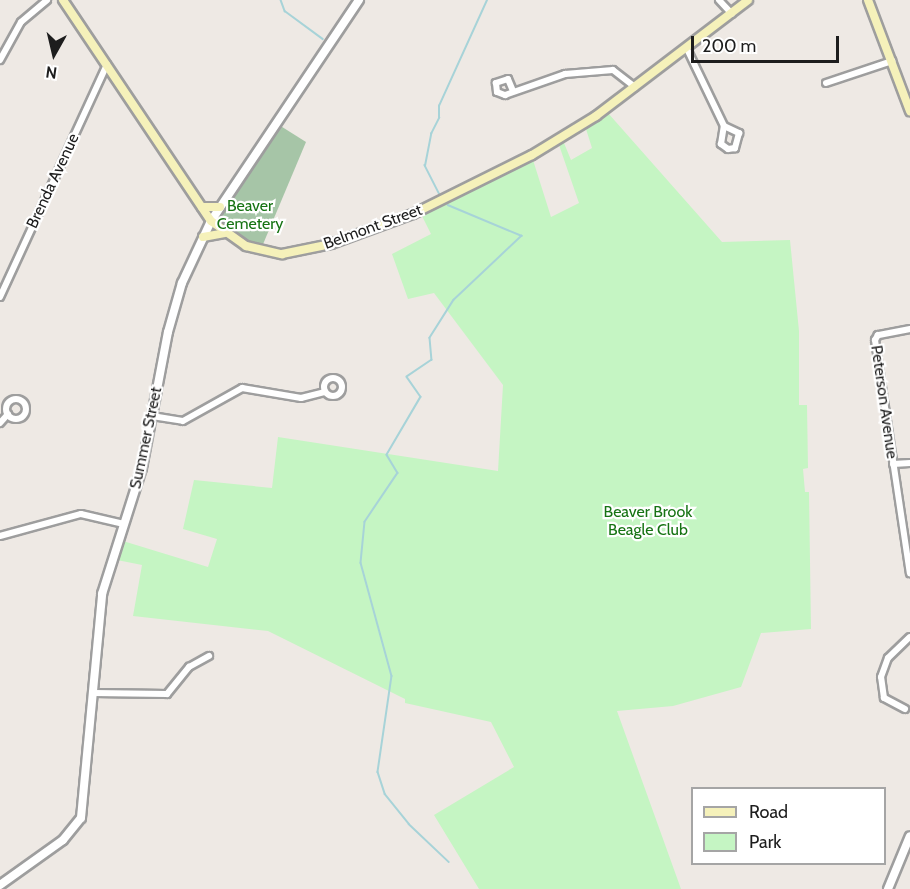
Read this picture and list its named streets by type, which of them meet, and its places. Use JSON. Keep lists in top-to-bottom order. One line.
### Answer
{"streets":{"main road":["Belmont Street"],"street":["Brenda Avenue","Peterson Avenue","Summer Street"]},"crossings":[["Brenda Avenue","Belmont Street"],["Belmont Street","Summer Street"]],"parks":["Beaver Cemetery","Beaver Brook Beagle Club"],"legend":["Road","Park"],"scale_bar":"200 m","north":"bottom"}
